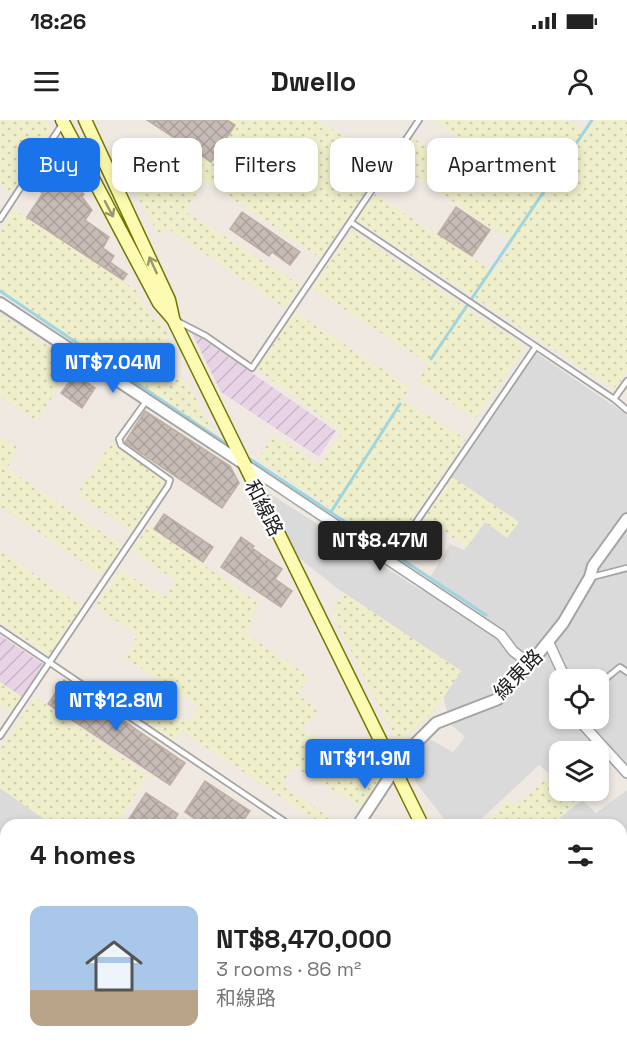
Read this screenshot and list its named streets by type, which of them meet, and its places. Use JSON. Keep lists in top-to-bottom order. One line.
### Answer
{"streets":{"main road":["和線路"],"street":["線東路"]},"crossings":[["和線路","線東路"]],"page":{"status":"18:26","header":"Dwello","chip":["Buy","Rent","Filters","New","Apartment"],"price":["NT$7.04M","NT$8.47M","NT$12.8M","NT$11.9M"],"heading":"4 homes","list":[{"name":"NT$8,470,000","note":"3 rooms · 86 m² · 和線路"}]}}
